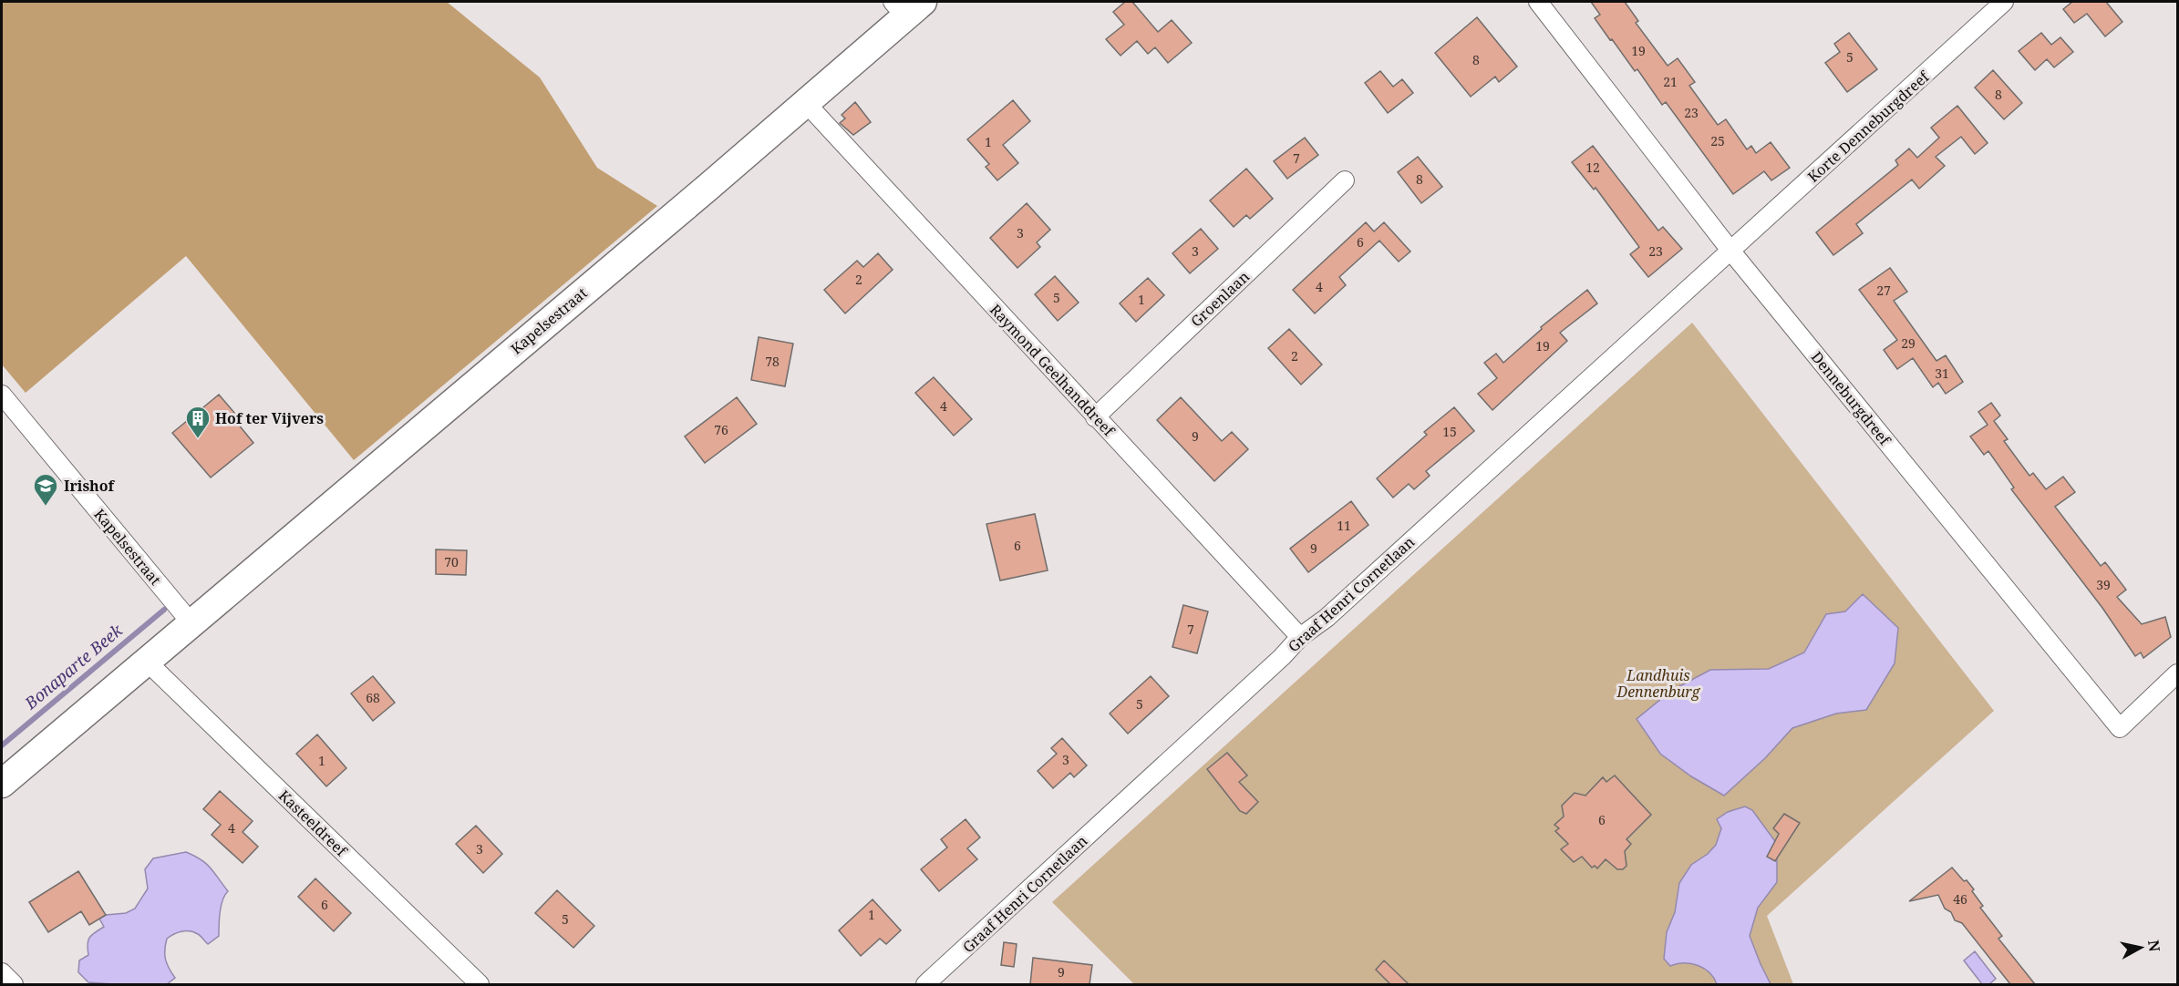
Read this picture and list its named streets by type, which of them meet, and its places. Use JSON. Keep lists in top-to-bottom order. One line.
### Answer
{"streets":{"main road":["Kapelsestraat"],"street":["Korte Denneburgdreef","Groenlaan","Raymond Geelhanddreef","Denneburgdreef","Graaf Henri Cornetlaan","Kasteeldreef"]},"crossings":[["Korte Denneburgdreef","Denneburgdreef"],["Korte Denneburgdreef","Graaf Henri Cornetlaan"],["Groenlaan","Raymond Geelhanddreef"],["Kapelsestraat","Raymond Geelhanddreef"],["Kapelsestraat","Kasteeldreef"],["Raymond Geelhanddreef","Graaf Henri Cornetlaan"],["Denneburgdreef","Graaf Henri Cornetlaan"]],"water":["Bonaparte Beek"],"parks":["Landhuis Dennenburg"],"places":{"building":["Hof ter Vijvers"],"school or university":["Irishof"]},"house_numbers":["19","5","8","21","8","23","25","1","7","12","8","3","6","3","23","2","4","27","5","1","29","19","2","78","31","4","76","15","9","11","6","9","70","39","7","68","5","3","1","6","4","3","46","6","1","5","9"],"north":"right"}
